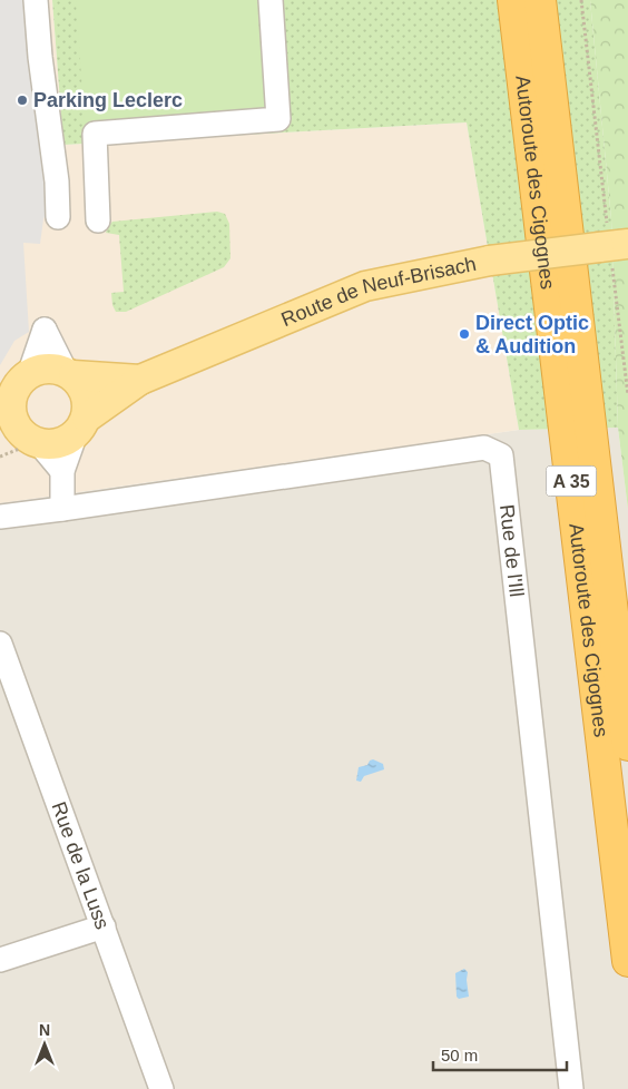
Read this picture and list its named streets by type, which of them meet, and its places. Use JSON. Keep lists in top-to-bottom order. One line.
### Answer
{"streets":{"highway":["Autoroute des Cigognes","A 35"],"main road":["Route de Neuf-Brisach"],"street":["Rue de l'Ill","Rue de la Luss"]},"places":["Parking Leclerc","Direct Optic & Audition"],"scale_bar":"50 m","north":"top"}
